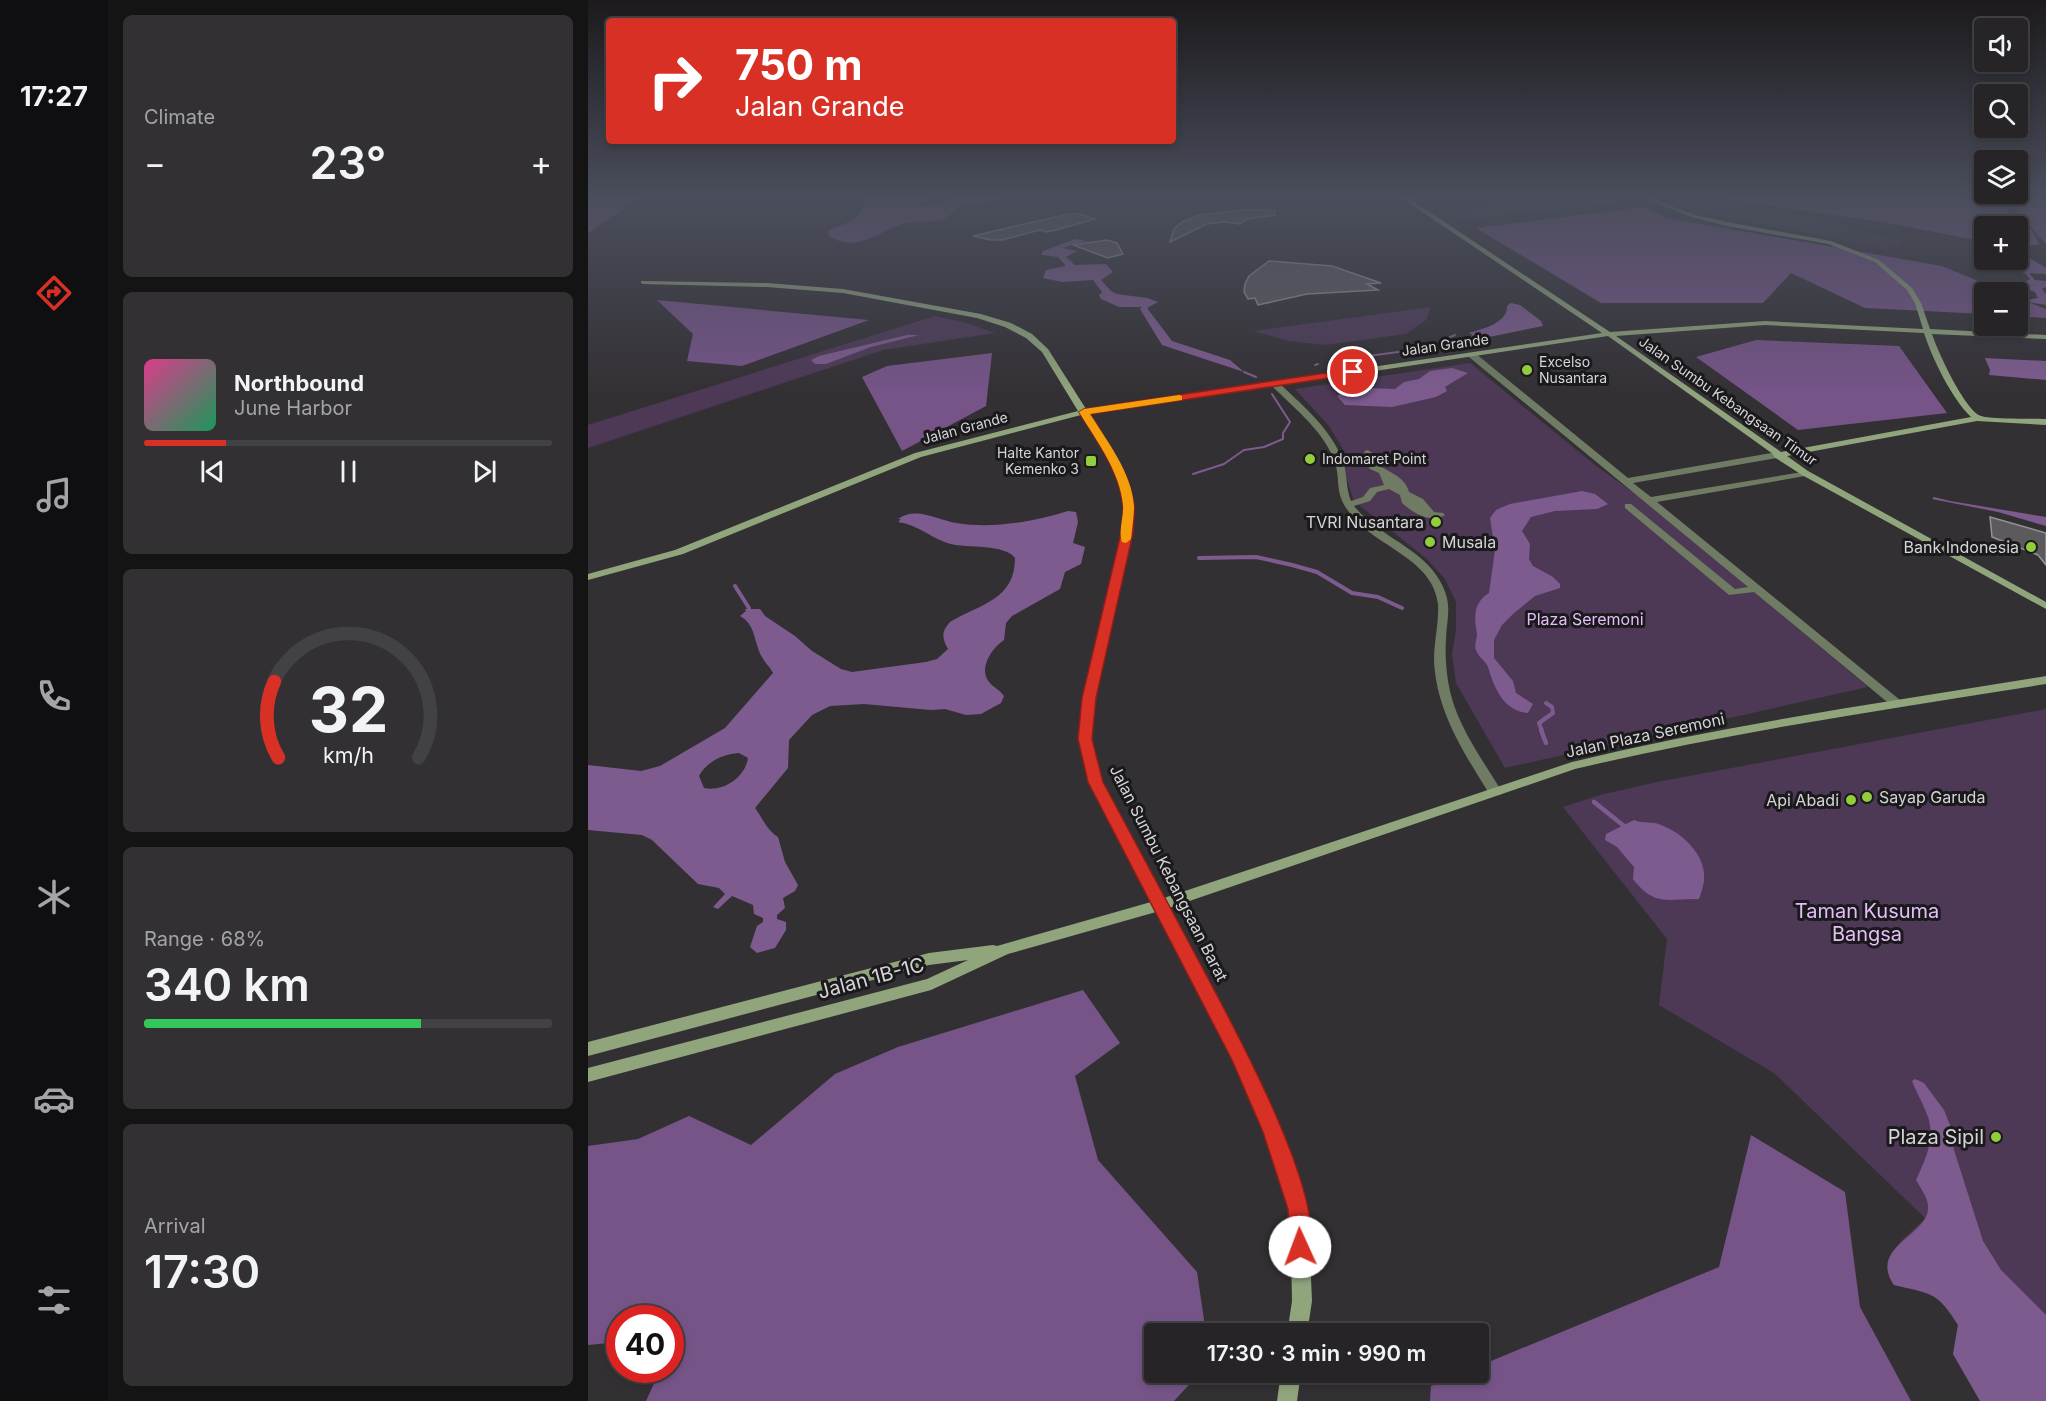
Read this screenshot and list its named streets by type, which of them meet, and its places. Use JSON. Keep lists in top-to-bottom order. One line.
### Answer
{"streets":{"street":["Jalan Grande","Jalan Sumbu Kebangsaan Timur","Jalan Plaza Seremoni","Jalan Sumbu Kebangsaan Barat","Jalan 1B-1C"]},"crossings":[["Jalan Grande","Jalan Sumbu Kebangsaan Timur"],["Jalan Grande","Jalan Sumbu Kebangsaan Barat"],["Jalan Plaza Seremoni","Jalan Sumbu Kebangsaan Barat"],["Jalan Plaza Seremoni","Jalan 1B-1C"],["Jalan Sumbu Kebangsaan Barat","Jalan 1B-1C"]],"parks":["Plaza Seremoni","Taman Kusuma Bangsa"],"places":{"other":["Excelso Nusantara","Indomaret Point","TVRI Nusantara","Musala","Bank Indonesia","Sayap Garuda","Api Abadi","Plaza Sipil"],"transit":["Halte Kantor Kemenko 3"]},"page":{"tabs":"17:27","tile":["Climate",["Range · 68%","340 km"],["Arrival","17:30"]],"map_buttons":["+","−"],"turn":["750 m","Jalan Grande"],"heat":["−","23°","+"],"song":["Northbound","June Harbor"],"limit":"40","trip":"17:30 · 3 min · 990 m","gauge":["32","km/h"]}}
